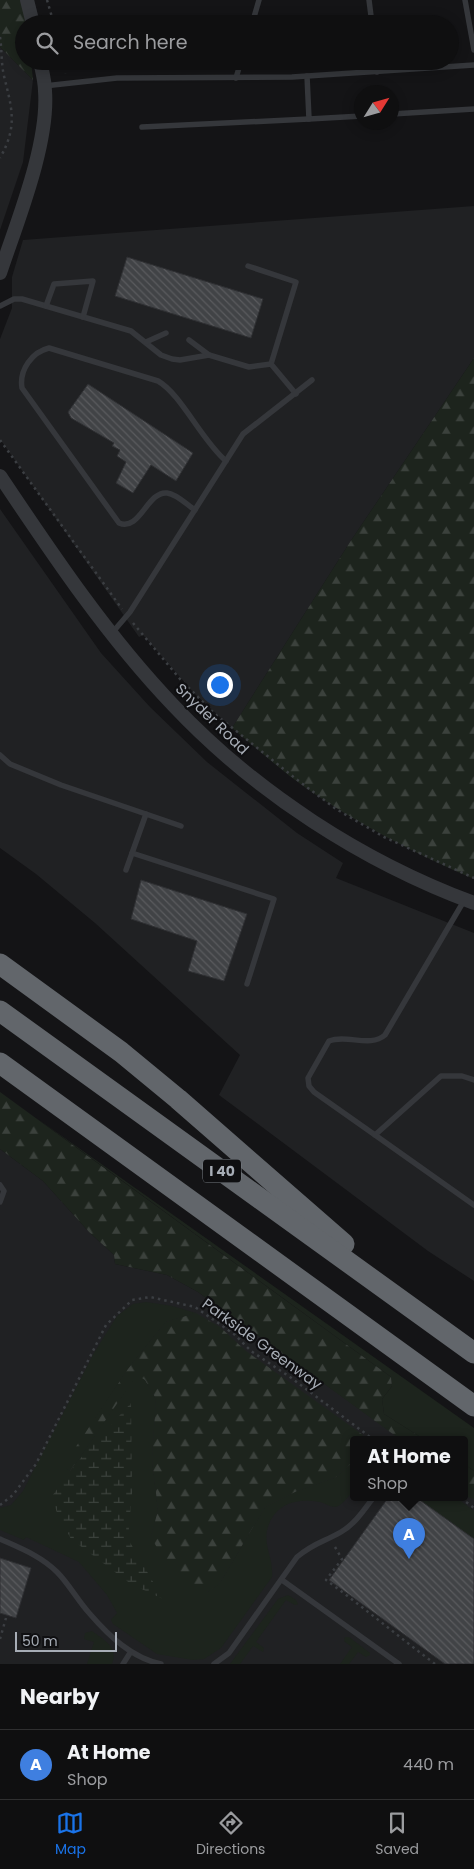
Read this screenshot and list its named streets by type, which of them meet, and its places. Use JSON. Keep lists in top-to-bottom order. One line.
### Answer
{"streets":{"highway":["I 40"],"street":["Snyder Road"],"path":["Parkside Greenway"]},"scale_bar":"50 m","north":"top right","page":{"search":"Search here","popup":["At Home","Shop"],"pins":"A","scale":"50 m","heading":"Nearby","list":[{"mark":"A","name":"At Home","note":"Shop","value":"440 m"}],"nav":["Map","Directions","Saved"]}}
